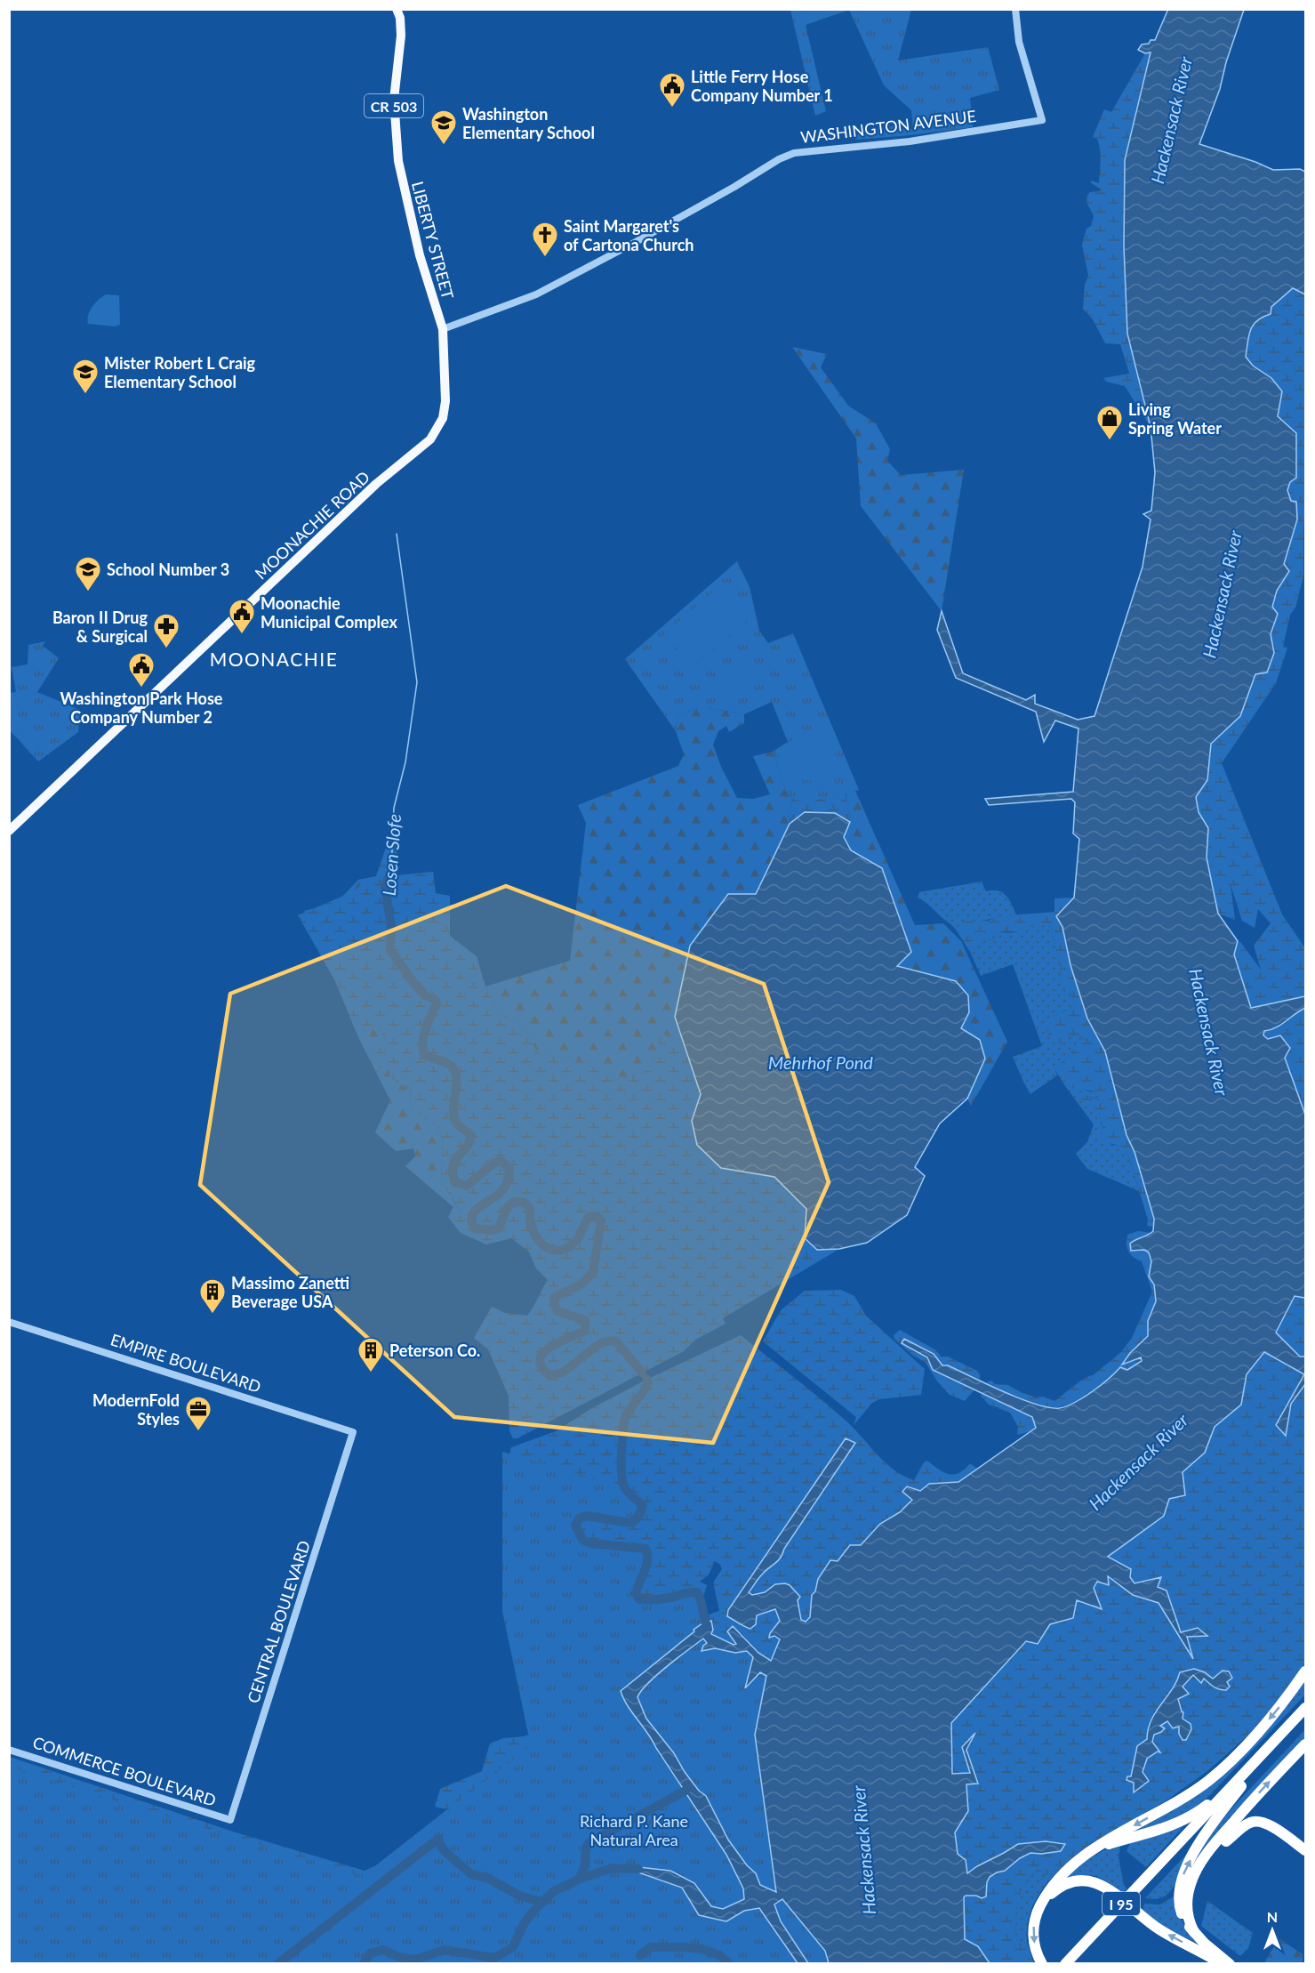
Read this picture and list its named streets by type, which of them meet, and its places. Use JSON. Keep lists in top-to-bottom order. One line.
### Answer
{"streets":{"highway":["I 95"],"main road":["CR 503","LIBERTY STREET","MOONACHIE ROAD"],"street":["WASHINGTON AVENUE","EMPIRE BOULEVARD","CENTRAL BOULEVARD","COMMERCE BOULEVARD"]},"crossings":[["WASHINGTON AVENUE","LIBERTY STREET"],["LIBERTY STREET","MOONACHIE ROAD"],["EMPIRE BOULEVARD","CENTRAL BOULEVARD"],["CENTRAL BOULEVARD","COMMERCE BOULEVARD"]],"districts":["MOONACHIE"],"water":["Hackensack River","Losen Slofe","Mehrhof Pond"],"parks":["Richard P. Kane Natural Area"],"places":{"public building":["Little Ferry Hose Company Number 1","Moonachie Municipal Complex","Washington Park Hose Company Number 2"],"school or university":["Washington Elementary School","Mister Robert L Craig Elementary School","School Number 3"],"church":["Saint Margaret's of Cartona Church"],"shop":["Living Spring Water"],"pharmacy":["Baron II Drug & Surgical"],"building":["Massimo Zanetti Beverage USA","Peterson Co."],"office":["ModernFold Styles"]},"north":"top"}
